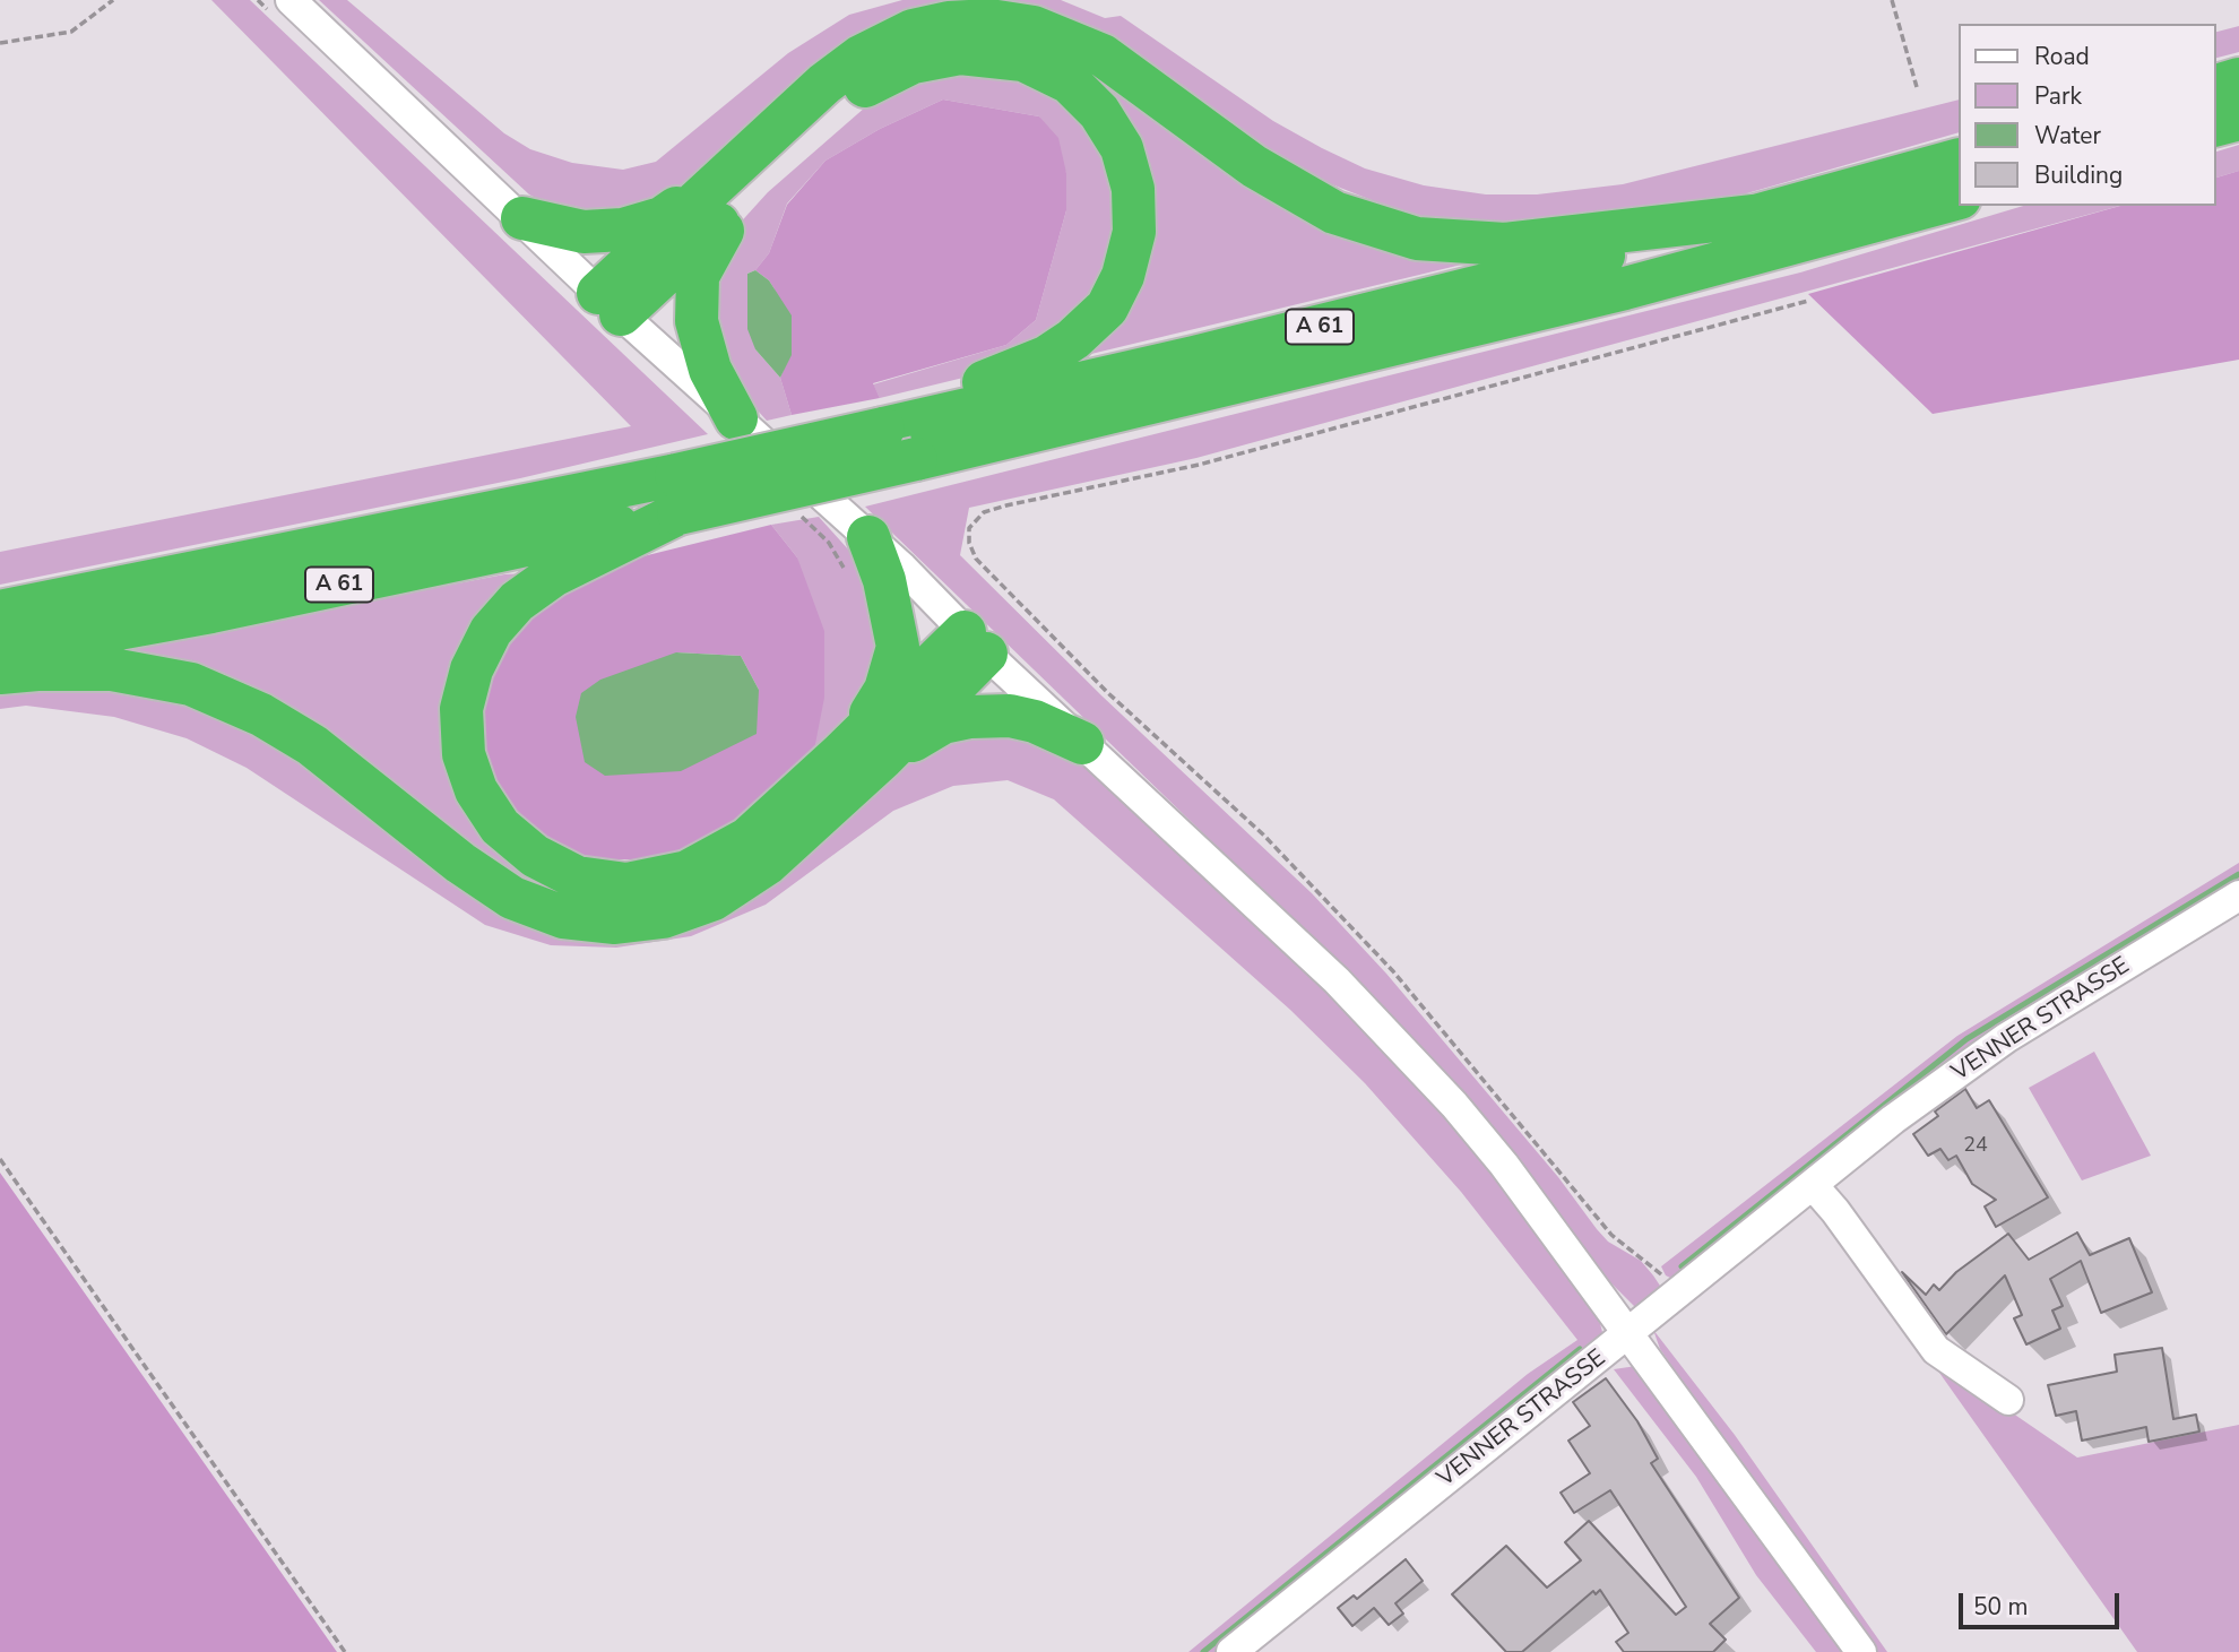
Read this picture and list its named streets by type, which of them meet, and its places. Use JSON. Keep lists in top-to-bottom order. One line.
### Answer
{"streets":{"highway":["A 61"],"street":["VENNER STRASSE"]},"house_numbers":["24"],"legend":["Road","Park","Water","Building"],"scale_bar":"50 m"}
